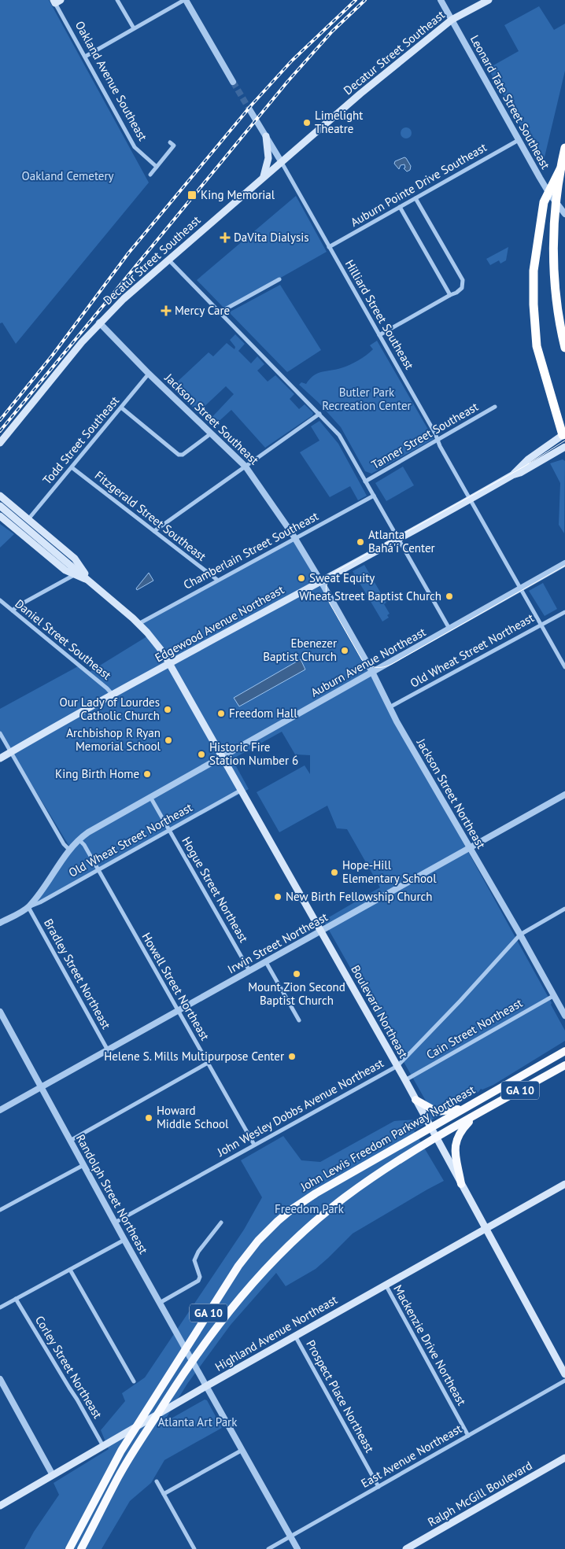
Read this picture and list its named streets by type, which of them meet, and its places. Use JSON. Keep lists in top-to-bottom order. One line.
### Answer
{"streets":{"highway":["GA 10","John Lewis Freedom Parkway Northeast"],"main road":["Decatur Street Southeast","Edgewood Avenue Northeast","Boulevard Northeast","Highland Avenue Northeast","Ralph McGill Boulevard"],"street":["Oakland Avenue Southeast","Leonard Tate Street Southeast","Auburn Pointe Drive Southeast","Hilliard Street Southeast","Jackson Street Southeast","Tanner Street Southeast","Todd Street Southeast","Fitzgerald Street Southeast","Chamberlain Street Southeast","Daniel Street Southeast","Old Wheat Street Northeast","Auburn Avenue Northeast","Jackson Street Northeast","Hogue Street Northeast","Irwin Street Northeast","Bradley Street Northeast","Howell Street Northeast","Cain Street Northeast","John Wesley Dobbs Avenue Northeast","Randolph Street Northeast","Mackenzie Drive Northeast","Corley Street Northeast","Prospect Place Northeast","East Avenue Northeast"]},"crossings":[["Decatur Street Southeast","Leonard Tate Street Southeast"],["Decatur Street Southeast","Hilliard Street Southeast"],["Decatur Street Southeast","Jackson Street Southeast"],["Leonard Tate Street Southeast","Auburn Pointe Drive Southeast"],["Auburn Pointe Drive Southeast","Hilliard Street Southeast"],["Hilliard Street Southeast","Tanner Street Southeast"],["Hilliard Street Southeast","Edgewood Avenue Northeast"],["Hilliard Street Southeast","Old Wheat Street Northeast"],["Hilliard Street Southeast","Auburn Avenue Northeast"],["Jackson Street Southeast","Todd Street Southeast"],["Jackson Street Southeast","Chamberlain Street Southeast"],["Jackson Street Southeast","Edgewood Avenue Northeast"],["Jackson Street Southeast","Jackson Street Northeast"],["Todd Street Southeast","Fitzgerald Street Southeast"],["Fitzgerald Street Southeast","Chamberlain Street Southeast"],["Chamberlain Street Southeast","Boulevard Northeast"],["Edgewood Avenue Northeast","Daniel Street Southeast"],["Edgewood Avenue Northeast","Jackson Street Northeast"],["Edgewood Avenue Northeast","Boulevard Northeast"],["Old Wheat Street Northeast","Auburn Avenue Northeast"],["Old Wheat Street Northeast","Jackson Street Northeast"],["Old Wheat Street Northeast","Hogue Street Northeast"],["Old Wheat Street Northeast","Bradley Street Northeast"],["Old Wheat Street Northeast","Howell Street Northeast"],["Old Wheat Street Northeast","Boulevard Northeast"],["Auburn Avenue Northeast","Jackson Street Northeast"],["Auburn Avenue Northeast","Hogue Street Northeast"],["Auburn Avenue Northeast","Bradley Street Northeast"],["Auburn Avenue Northeast","Howell Street Northeast"],["Auburn Avenue Northeast","Boulevard Northeast"],["Jackson Street Northeast","Irwin Street Northeast"],["Jackson Street Northeast","Cain Street Northeast"],["Jackson Street Northeast","John Wesley Dobbs Avenue Northeast"],["Hogue Street Northeast","Irwin Street Northeast"],["Irwin Street Northeast","Bradley Street Northeast"],["Irwin Street Northeast","Howell Street Northeast"],["Irwin Street Northeast","Boulevard Northeast"],["Irwin Street Northeast","Randolph Street Northeast"],["Howell Street Northeast","John Wesley Dobbs Avenue Northeast"],["Boulevard Northeast","Cain Street Northeast"],["Boulevard Northeast","John Wesley Dobbs Avenue Northeast"],["Boulevard Northeast","John Lewis Freedom Parkway Northeast"],["Boulevard Northeast","Highland Avenue Northeast"],["John Wesley Dobbs Avenue Northeast","Randolph Street Northeast"],["Randolph Street Northeast","Highland Avenue Northeast"],["Randolph Street Northeast","East Avenue Northeast"],["Highland Avenue Northeast","Mackenzie Drive Northeast"],["Highland Avenue Northeast","Corley Street Northeast"],["Highland Avenue Northeast","Prospect Place Northeast"],["Mackenzie Drive Northeast","East Avenue Northeast"],["Prospect Place Northeast","East Avenue Northeast"]],"parks":["Oakland Cemetery","Butler Park Recreation Center","Freedom Park","Atlanta Art Park"],"places":{"other":["Limelight Theatre","Atlanta Bahá'í Center","Sweat Equity","Wheat Street Baptist Church","Ebenezer Baptist Church","Our Lady of Lourdes Catholic Church","Freedom Hall","Archbishop R Ryan Memorial School","Historic Fire Station Number 6","King Birth Home","Hope-Hill Elementary School","New Birth Fellowship Church","Mount Zion Second Baptist Church","Helene S. Mills Multipurpose Center","Howard Middle School"],"transit":["King Memorial"],"health":["DaVita Dialysis","Mercy Care"]}}
